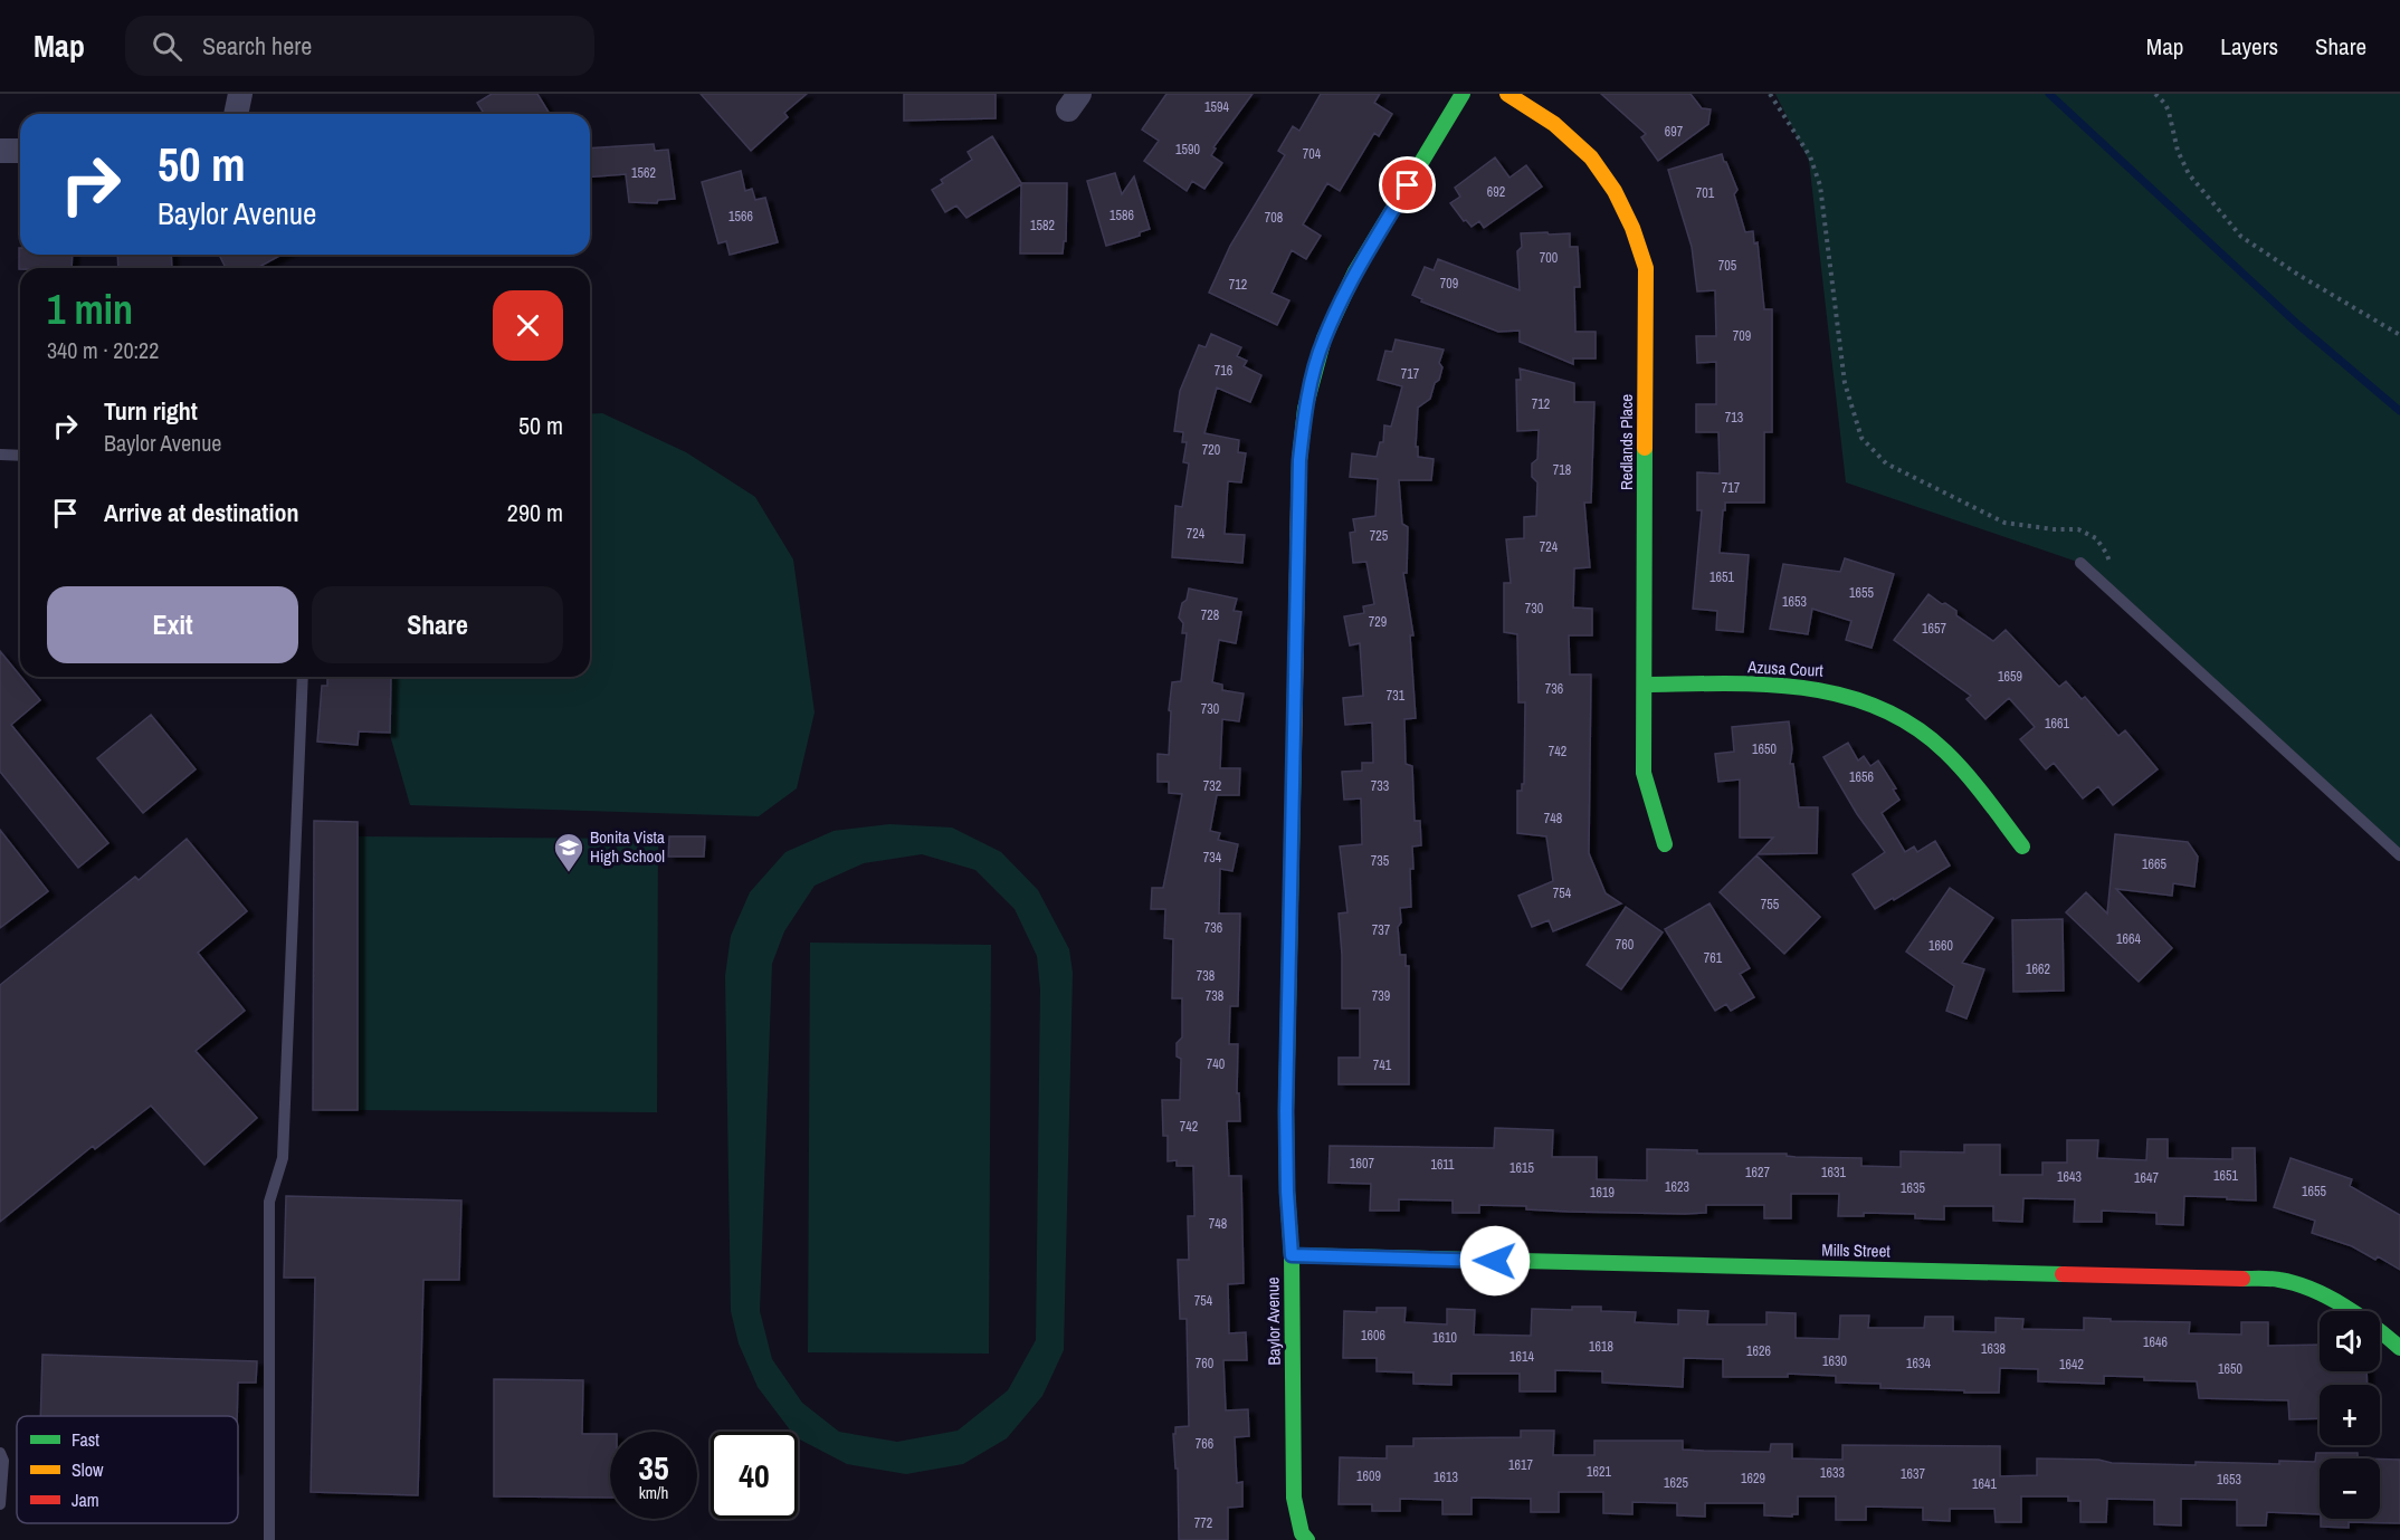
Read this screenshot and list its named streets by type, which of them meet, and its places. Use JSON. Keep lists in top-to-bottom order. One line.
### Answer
{"streets":{"street":["Redlands Place","Azusa Court","Mills Street","Baylor Avenue"]},"crossings":[["Redlands Place","Azusa Court"],["Mills Street","Baylor Avenue"]],"places":{"school or university":["Bonita Vista High School"]},"house_numbers":["1594","697","1590","704","1562","692","701","1586","1566","708","1582","700","705","709","712","709","716","717","712","713","720","718","717","724","725","724","1651","1655","1653","730","728","729","1657","1659","736","731","730","1661","1650","742","1656","732","733","748","734","735","1665","754","755","736","737","1664","760","1660","761","1662","738","738","739","740","741","742","1607","1611","1615","1627","1631","1651","1643","1647","1623","1635","1655","1619","748","754","1606","1610","1646","1618","1638","1626","1614","1630","760","1634","1642","1650","766","1617","1621","1633","1637","1609","1613","1629","1653","1625","1641","772"],"legend":["Fast","Slow","Jam"],"page":{"header":"Map","search":"Search here","nav":["Map","Layers","Share"],"turn":["50 m","Baylor Avenue"],"heading":["1 min","340 m · 20:22"],"list":[{"name":"Turn right","note":"Baylor Avenue","value":"50 m"},{"name":"Arrive at destination","value":"290 m"}],"buttons":["Exit","Share"],"map_buttons":["+","−"],"speed":"35 km/h","limit":"40"}}
